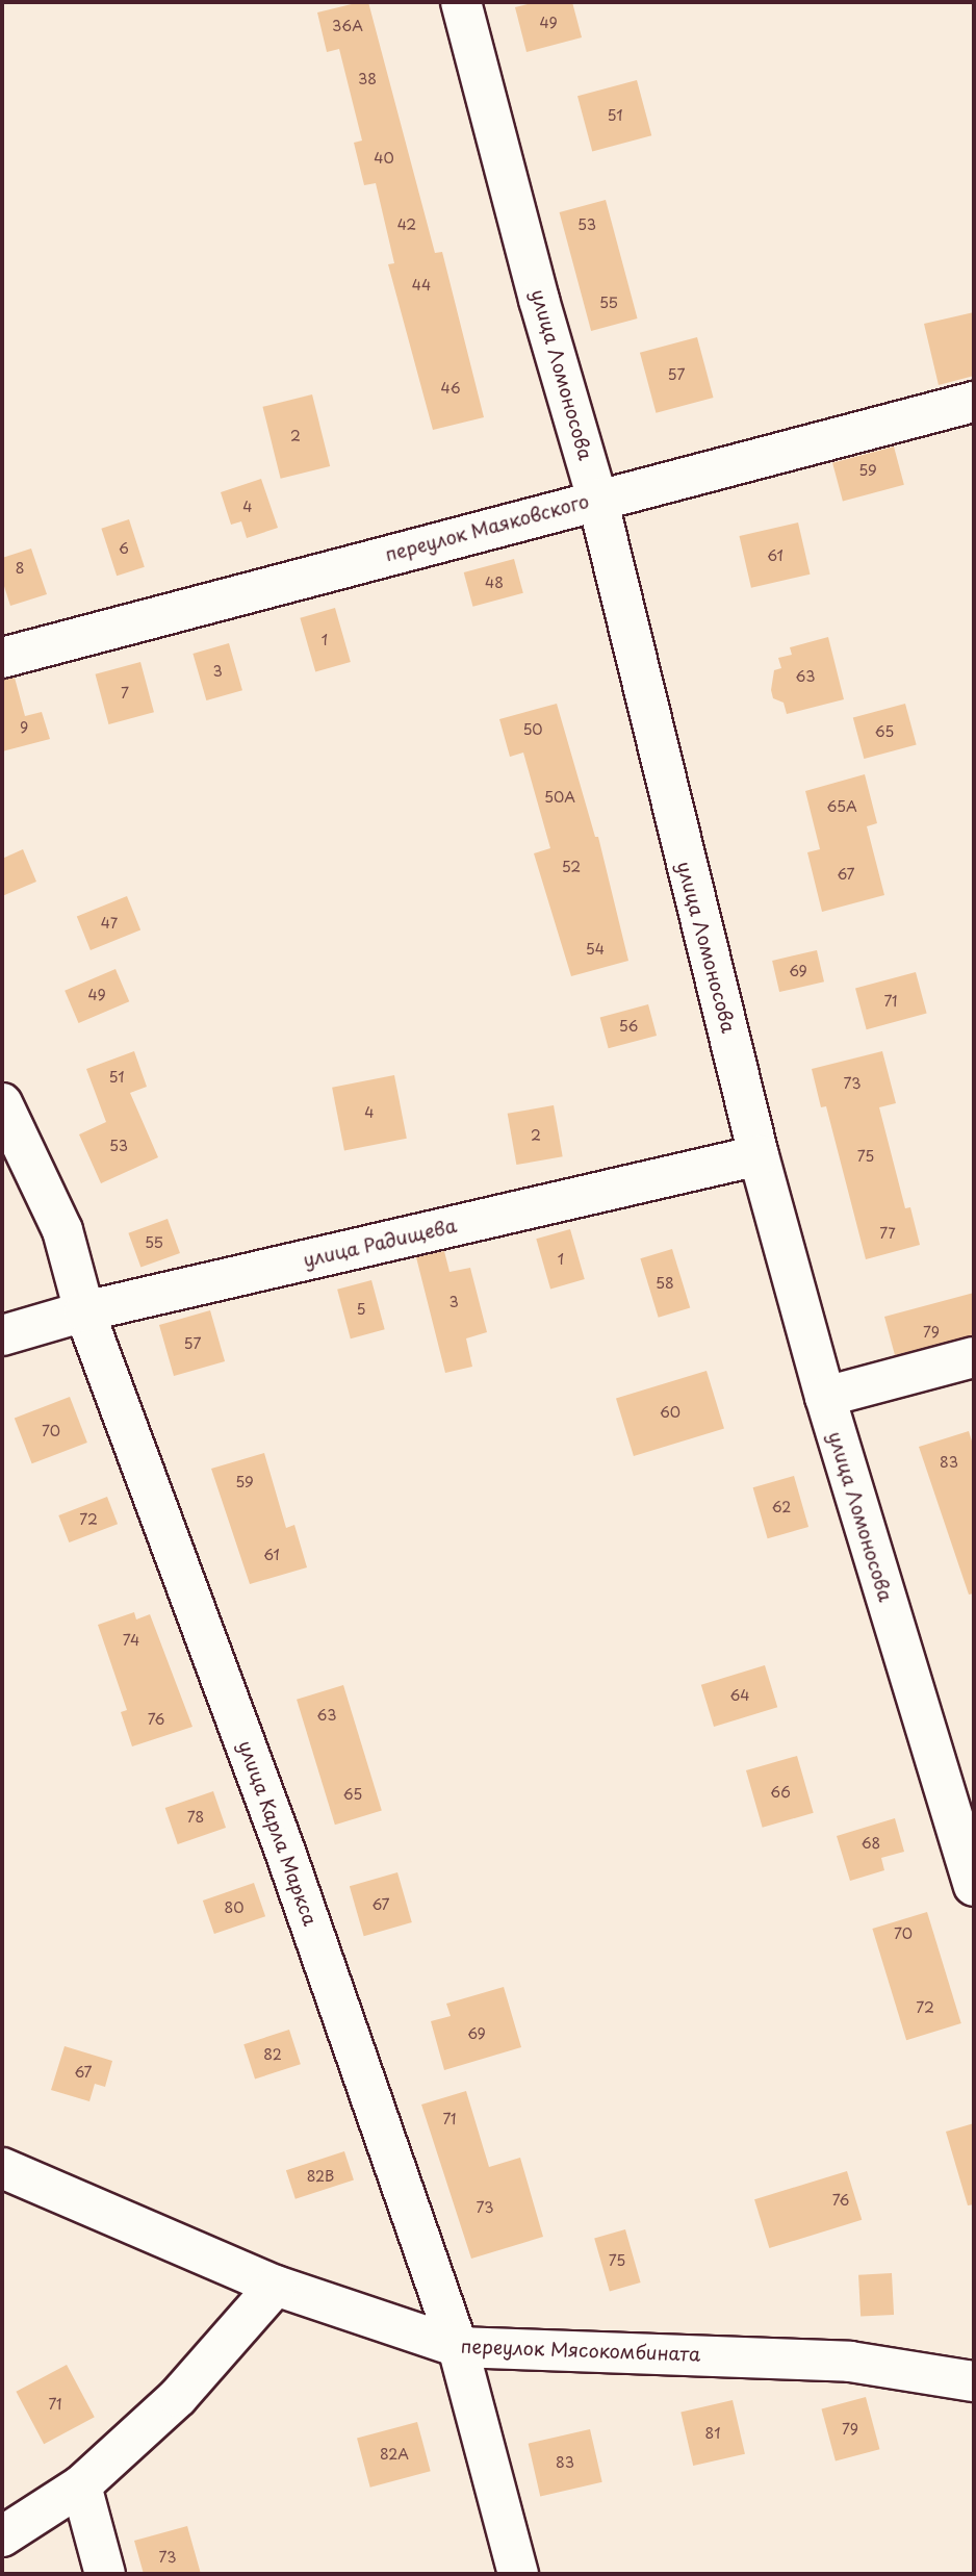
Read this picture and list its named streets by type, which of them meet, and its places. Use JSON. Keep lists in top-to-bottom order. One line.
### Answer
{"streets":{"street":["улица Ломоносова","переулок Маяковского","улица Радищева","улица Карла Маркса","переулок Мясокомбината"]},"crossings":[["улица Ломоносова","переулок Маяковского"],["улица Ломоносова","улица Радищева"],["улица Радищева","улица Карла Маркса"],["улица Карла Маркса","переулок Мясокомбината"]],"house_numbers":["49","36А","38","51","40","42","53","44","55","57","46","2","59","4","6","61","8","48","1","3","63","7","9","50","65","50А","65А","52","67","47","54","69","49","71","56","51","73","4","2","53","75","77","55","1","58","3","5","79","57","60","70","83","59","62","72","61","74","64","63","76","66","65","78","68","67","80","70","72","69","82","67","71","82В","76","73","75","71","79","81","82А","83","73"]}
